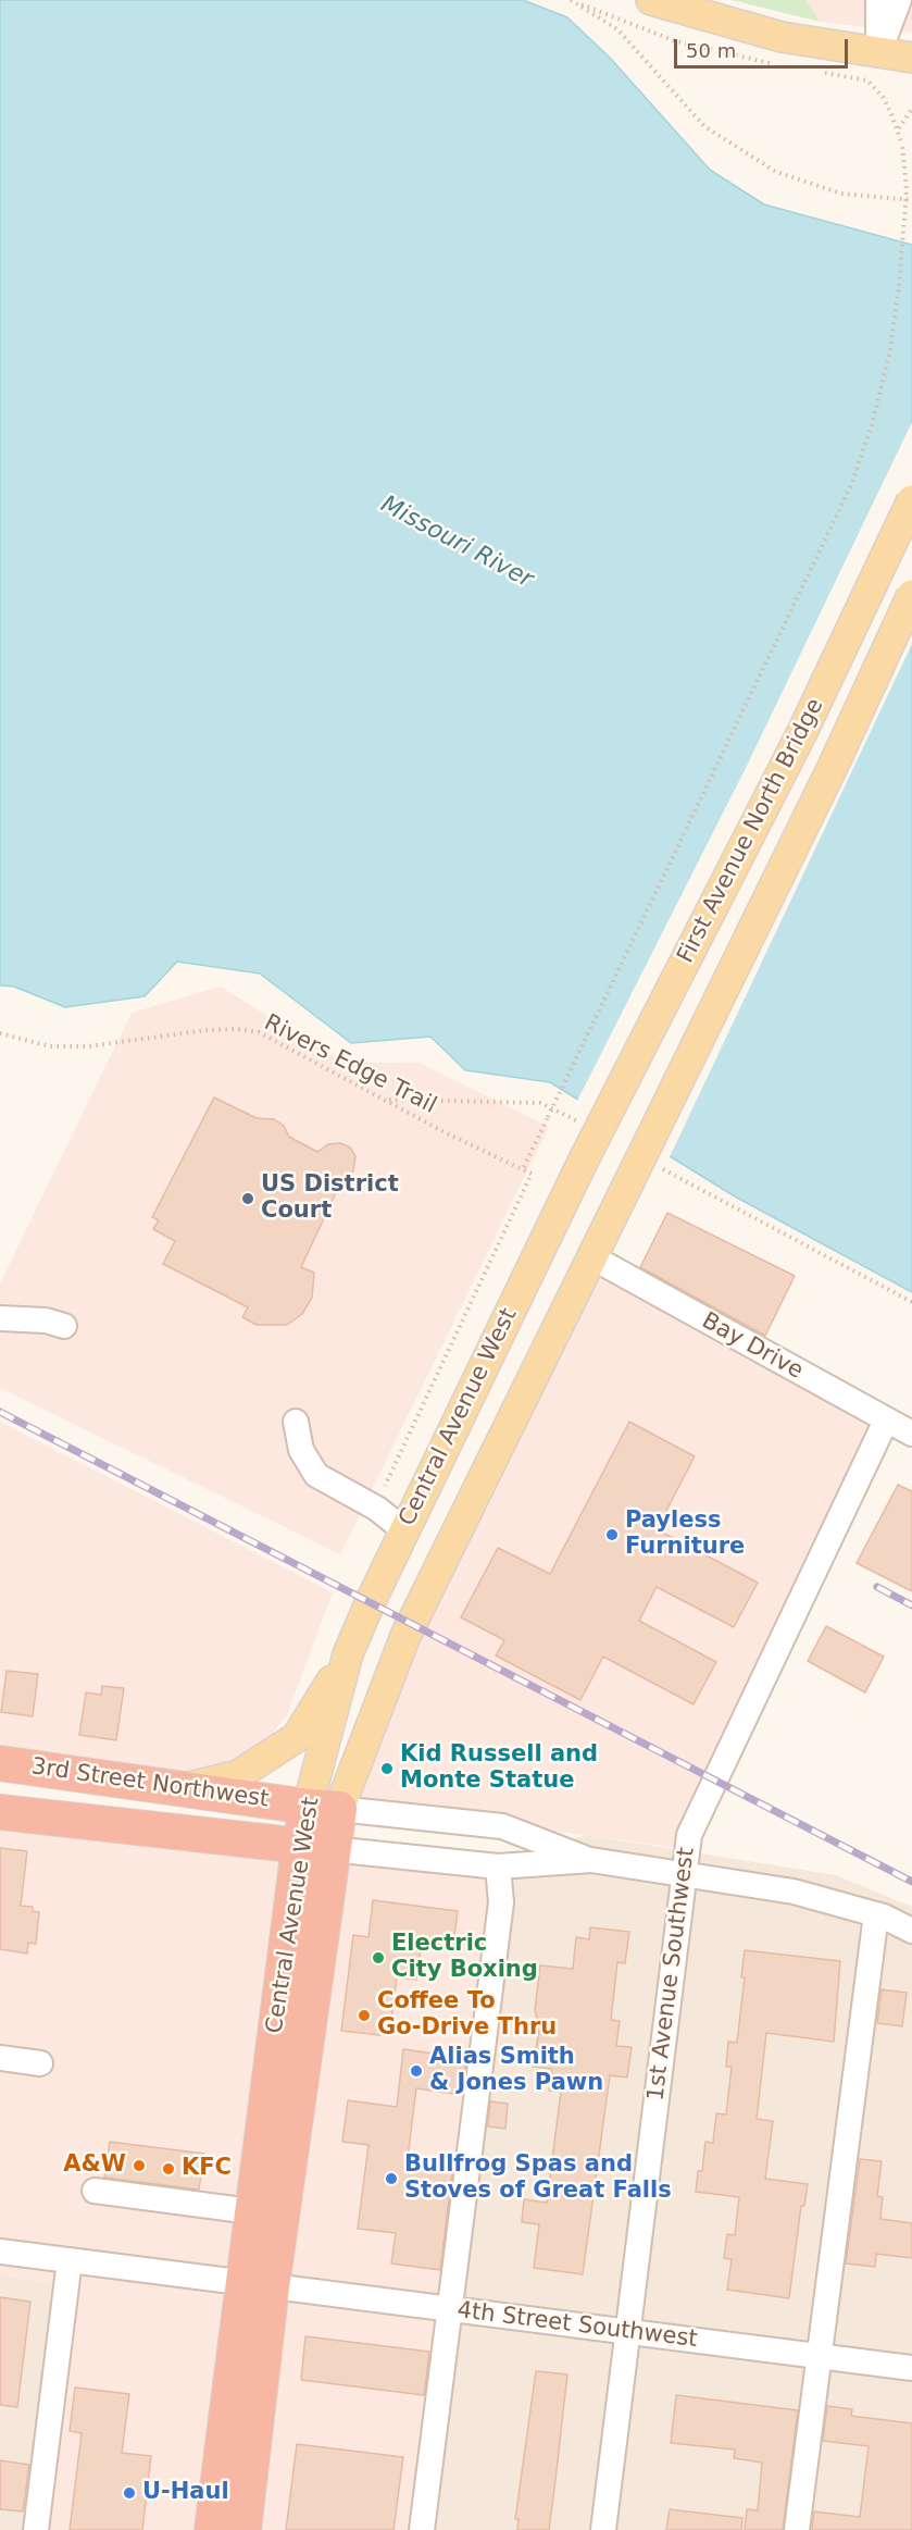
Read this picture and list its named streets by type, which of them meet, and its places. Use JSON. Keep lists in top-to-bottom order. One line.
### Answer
{"streets":{"highway":["Central Avenue West","3rd Street Northwest"],"main road":["First Avenue North Bridge"],"street":["Bay Drive","1st Avenue Southwest","4th Street Southwest"],"path":["Rivers Edge Trail"]},"crossings":[["First Avenue North Bridge","Central Avenue West"],["Bay Drive","Central Avenue West"],["Bay Drive","1st Avenue Southwest"],["Central Avenue West","3rd Street Northwest"],["Central Avenue West","4th Street Southwest"],["1st Avenue Southwest","4th Street Southwest"]],"water":["Missouri River"],"places":["US District Court","Payless Furniture","Kid Russell and Monte Statue","Electric City Boxing","Coffee To Go-Drive Thru","Alias Smith & Jones Pawn","A&W","KFC","Bullfrog Spas and Stoves of Great Falls","U-Haul"],"scale_bar":"50 m"}
